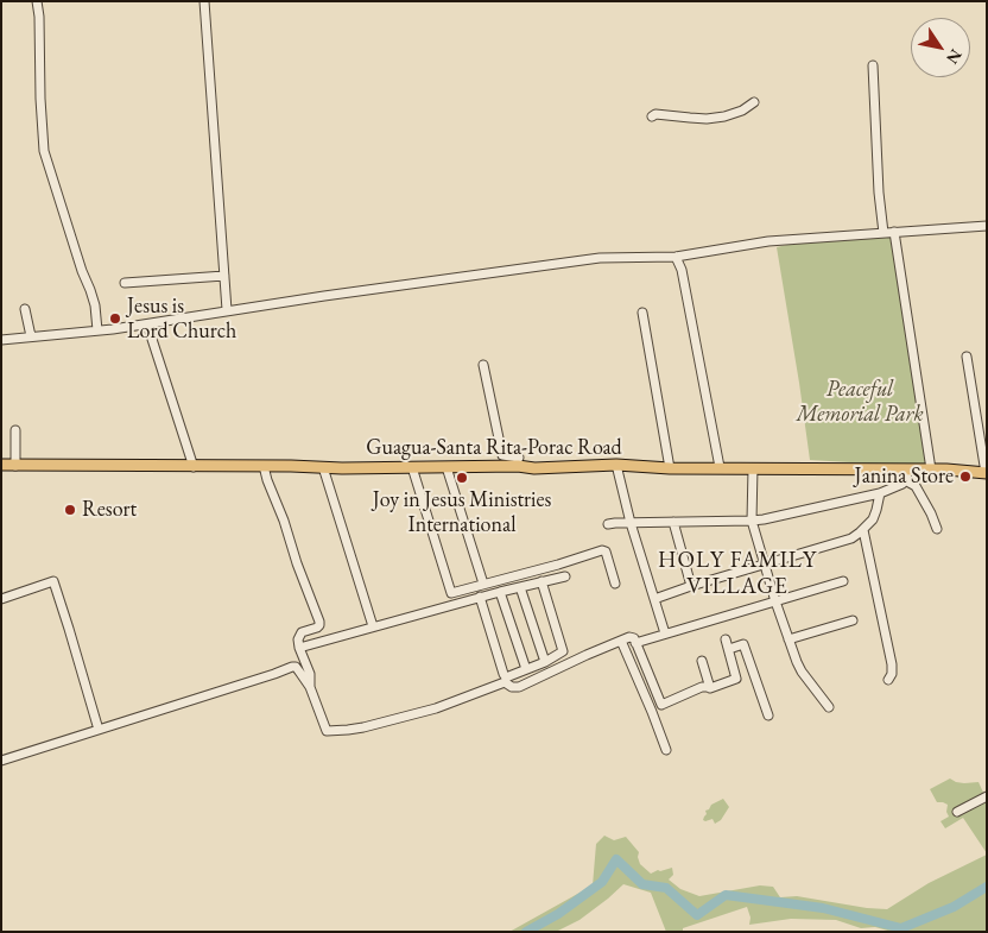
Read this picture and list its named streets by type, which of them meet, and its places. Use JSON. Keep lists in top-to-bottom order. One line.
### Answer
{"streets":{"main road":["Guagua-Santa Rita-Porac Road"]},"districts":["HOLY FAMILY VILLAGE"],"parks":["Peaceful Memorial Park"],"places":["Jesus is Lord Church","Janina Store","Joy in Jesus Ministries International","Resort"],"north":"bottom right"}
